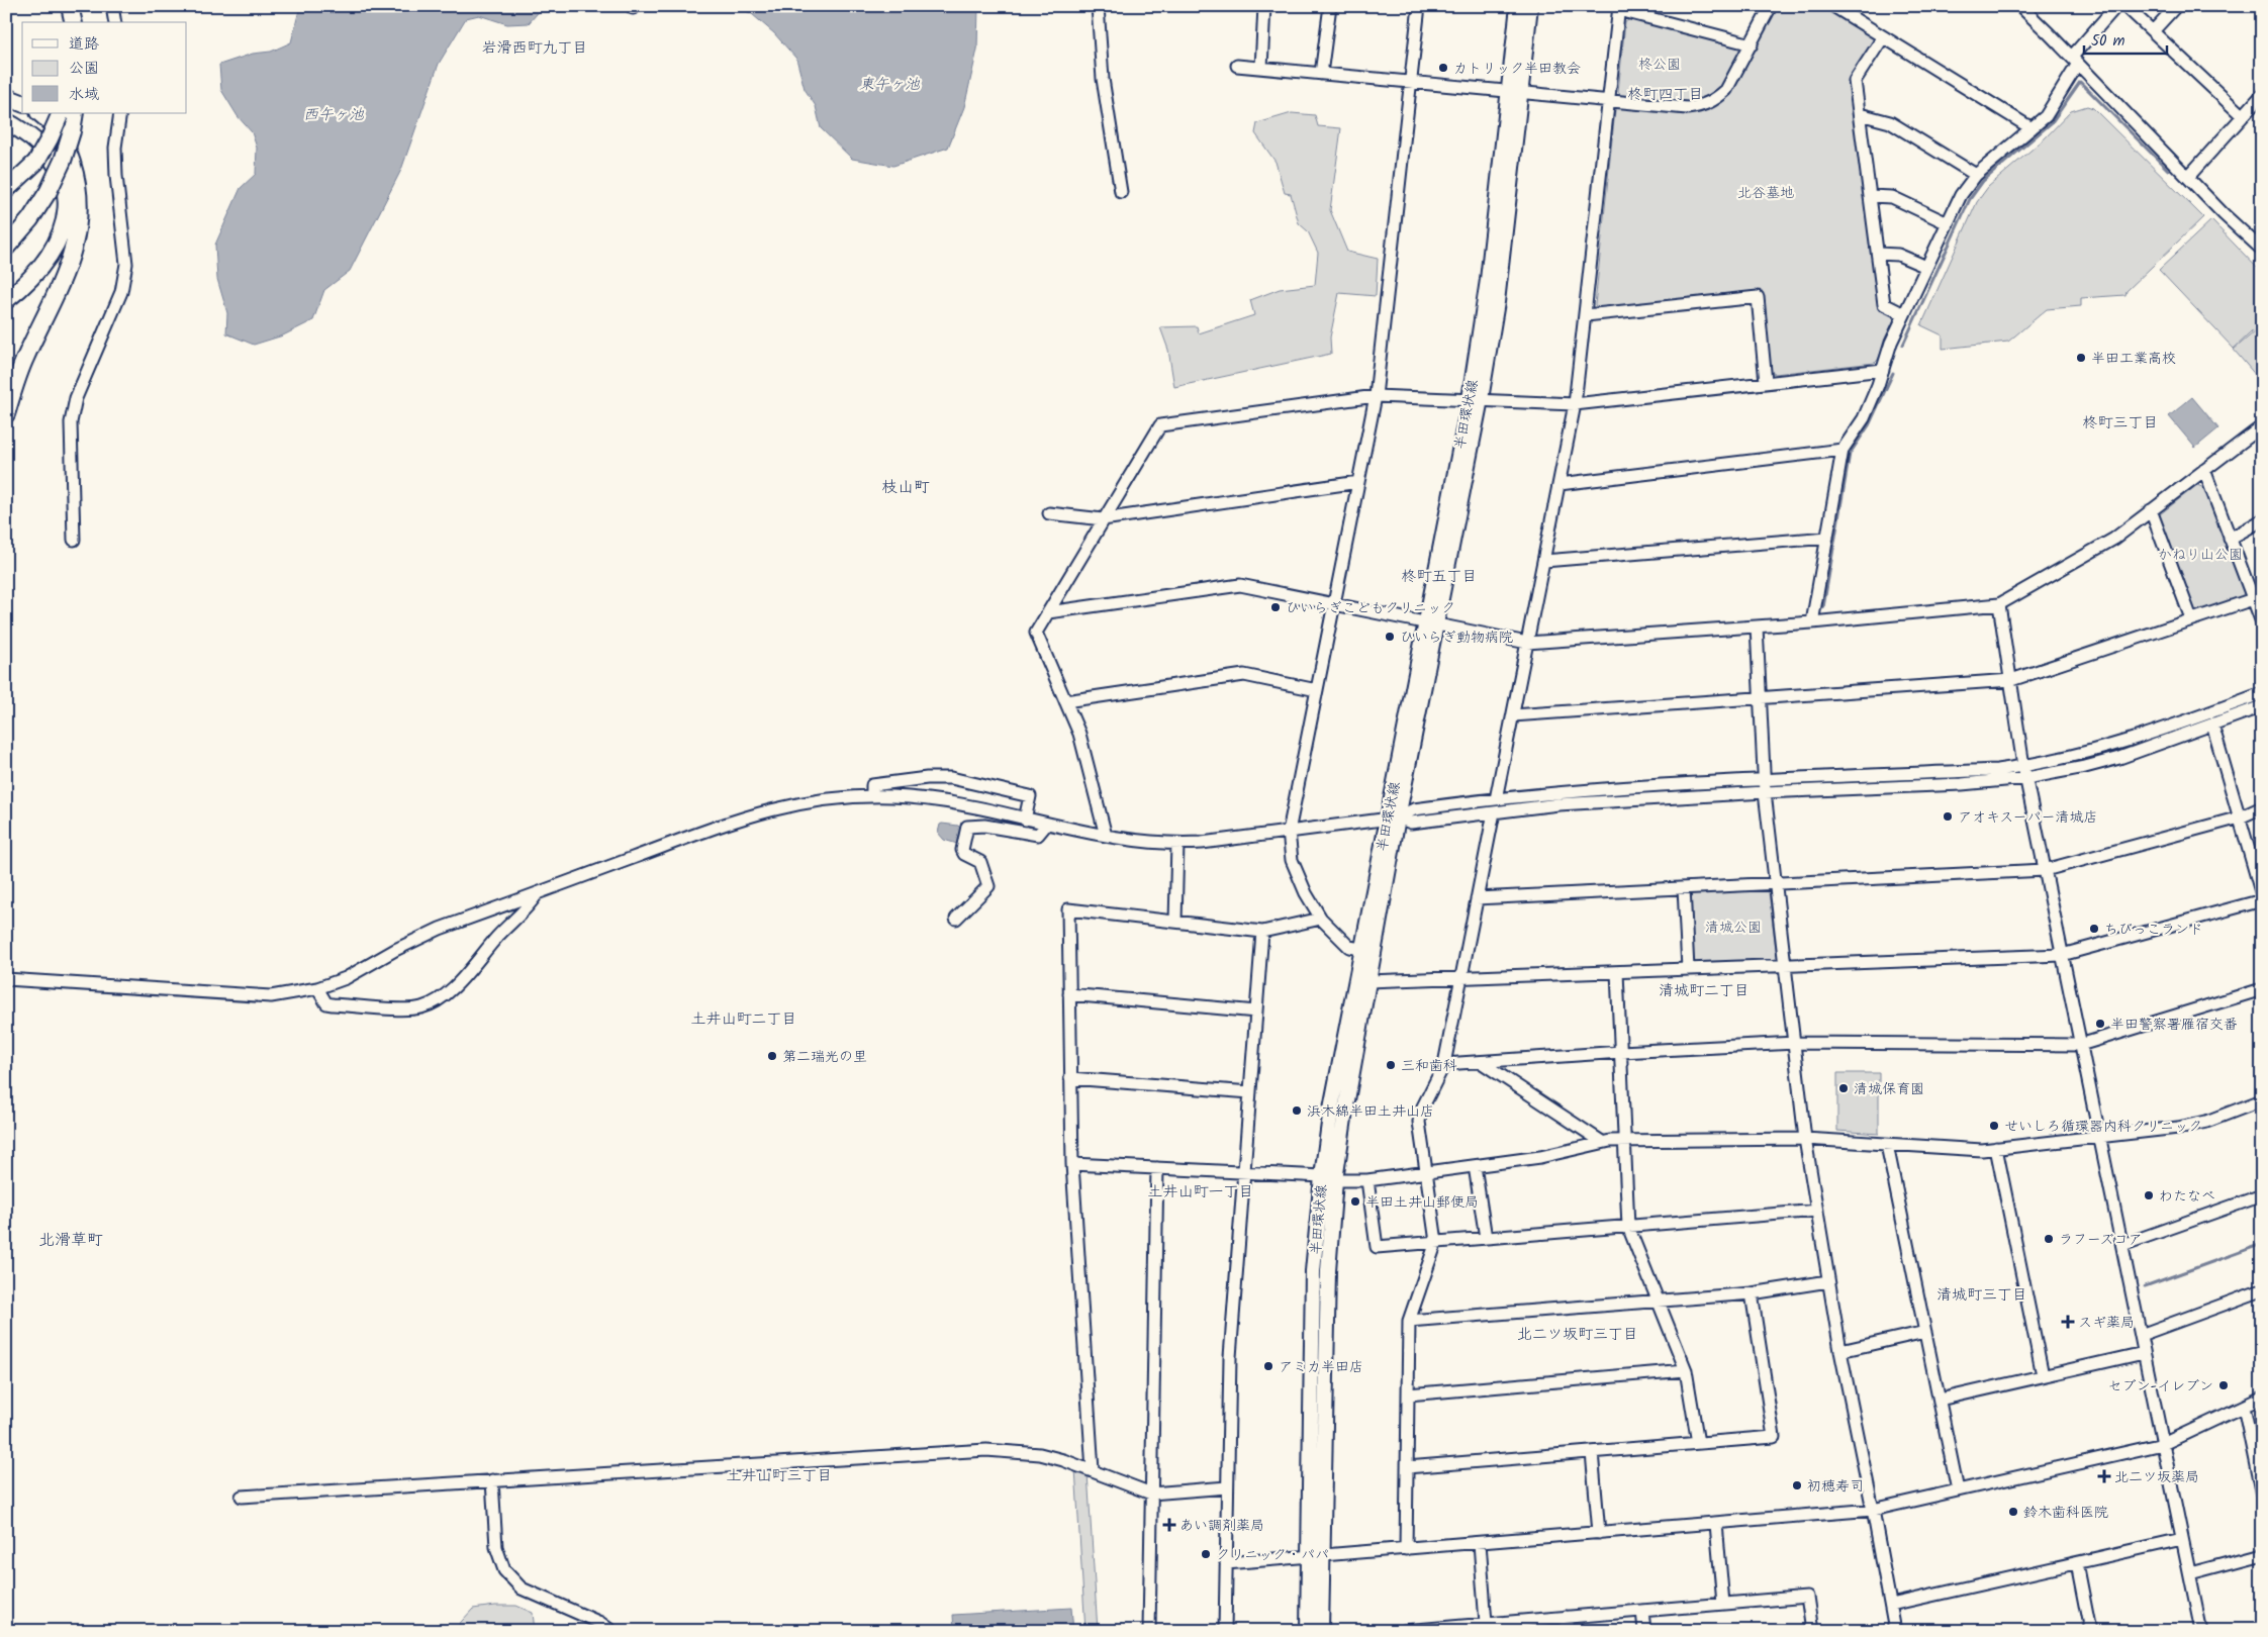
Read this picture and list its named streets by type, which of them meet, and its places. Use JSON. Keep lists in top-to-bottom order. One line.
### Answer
{"streets":{"main road":["半田環状線"]},"districts":["岩滑西町九丁目","柊町四丁目","柊町三丁目","枝山町","柊町五丁目","清城町二丁目","土井山町二丁目","土井山町一丁目","北滑草町","清城町三丁目","北二ツ坂町三丁目","土井山町三丁目"],"water":["東午ヶ池","西午ヶ池"],"parks":["柊公園","北谷墓地","かねり山公園","清城公園"],"places":{"other":["カトリック半田教会","半田工業高校","ひいらぎこどもクリニック","ひいらぎ動物病院","アオキスーパー清城店","ちびっこランド","半田警察署雁宿交番","第二瑞光の里","三和歯科","清城保育園","浜木綿半田土井山店","せいしろ循環器内科クリニック","わたなべ","半田土井山郵便局","ラフーズコア","アミカ半田店","セブン-イレブン","初穂寿司","鈴木歯科医院","クリニック・パパ"],"health":["スギ薬局","北二ツ坂薬局","あい調剤薬局"]},"legend":["道路","公園","水域"],"scale_bar":"50 m"}
